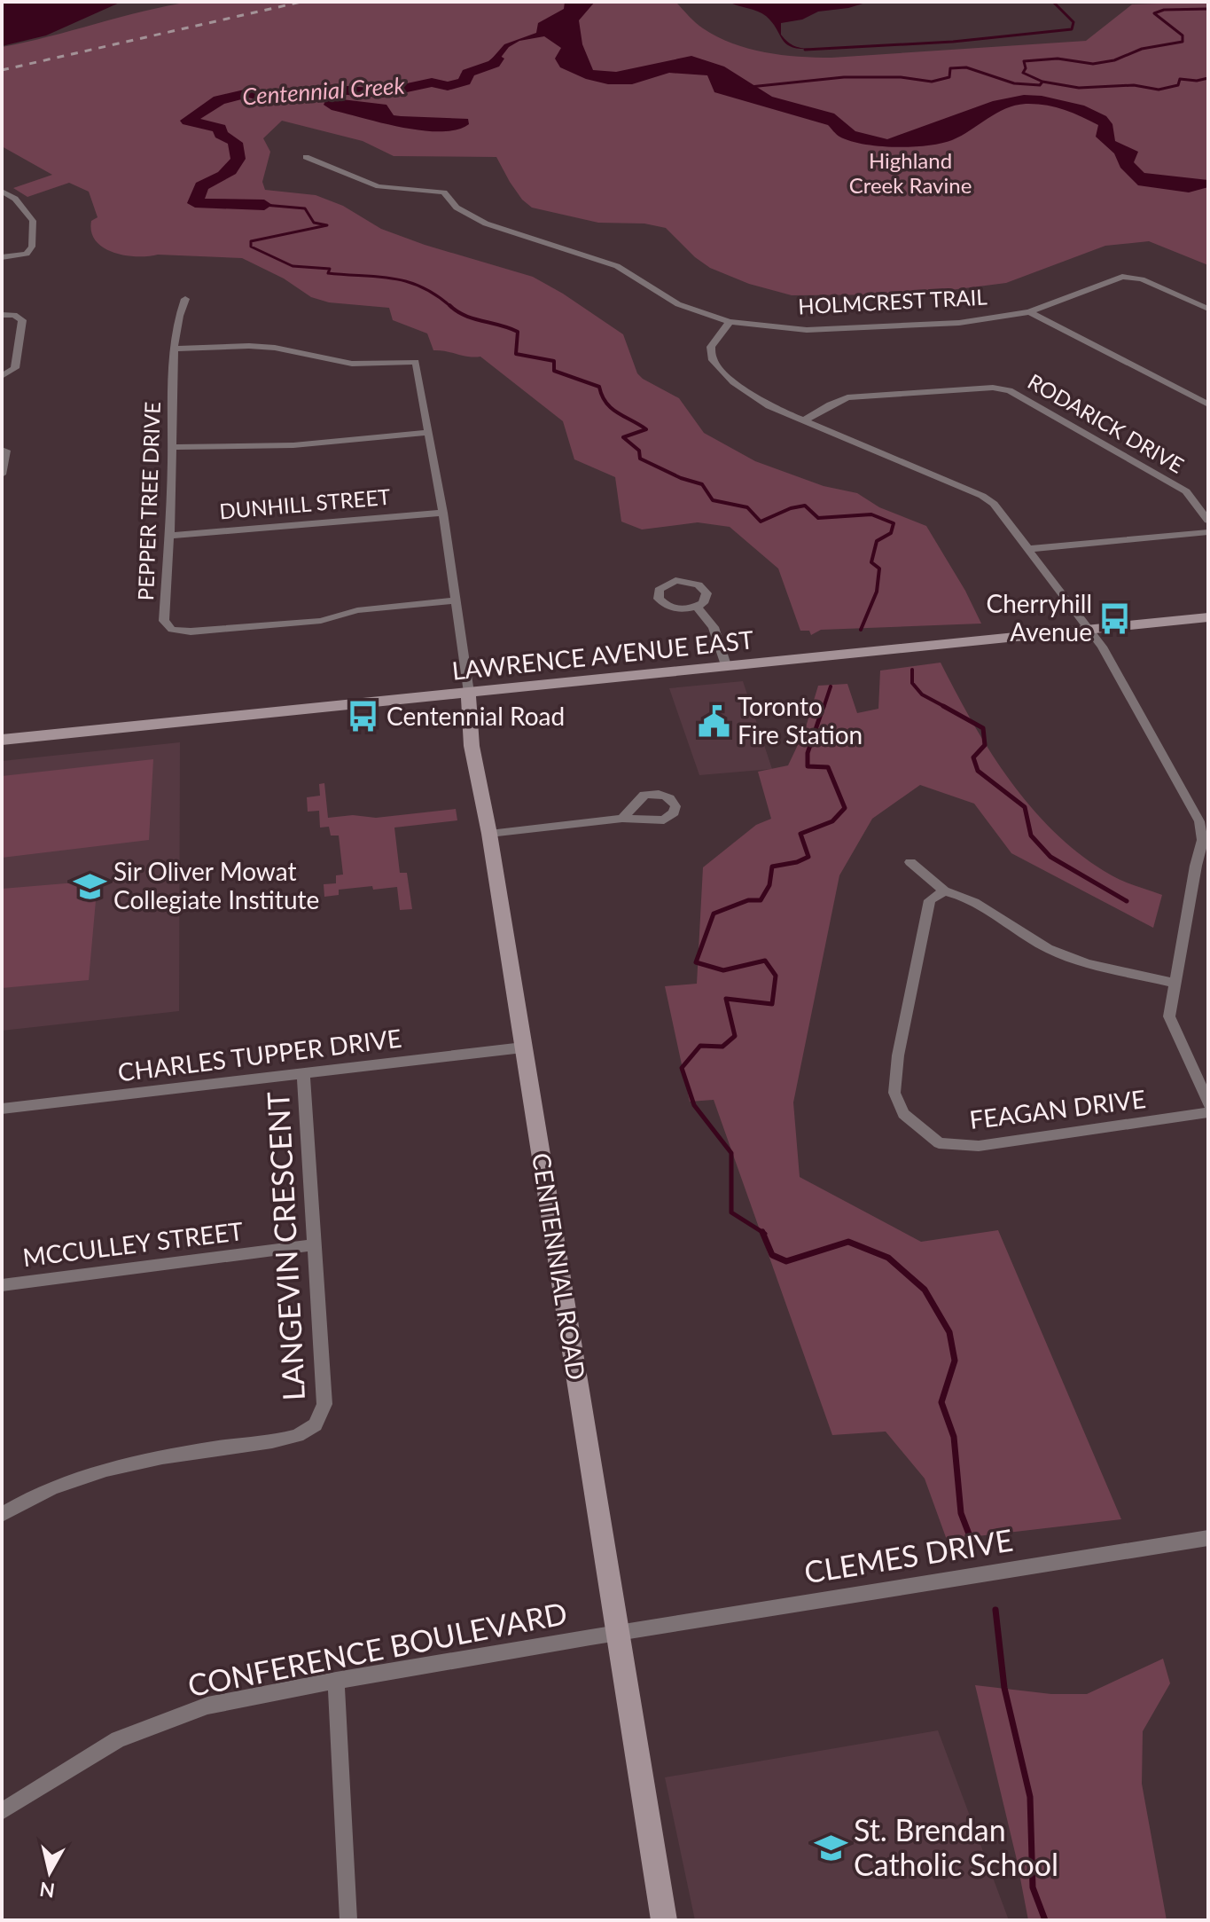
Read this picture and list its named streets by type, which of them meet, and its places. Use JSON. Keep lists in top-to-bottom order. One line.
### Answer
{"streets":{"main road":["LAWRENCE AVENUE EAST","CENTENNIAL ROAD"],"street":["HOLMCREST TRAIL","RODARICK DRIVE","PEPPER TREE DRIVE","DUNHILL STREET","CHARLES TUPPER DRIVE","FEAGAN DRIVE","MCCULLEY STREET","LANGEVIN CRESCENT","CLEMES DRIVE","CONFERENCE BOULEVARD"]},"crossings":[["PEPPER TREE DRIVE","DUNHILL STREET"],["PEPPER TREE DRIVE","CENTENNIAL ROAD"],["DUNHILL STREET","CENTENNIAL ROAD"],["LAWRENCE AVENUE EAST","CENTENNIAL ROAD"],["CHARLES TUPPER DRIVE","LANGEVIN CRESCENT"],["CHARLES TUPPER DRIVE","CENTENNIAL ROAD"],["MCCULLEY STREET","LANGEVIN CRESCENT"],["CENTENNIAL ROAD","CLEMES DRIVE"],["CENTENNIAL ROAD","CONFERENCE BOULEVARD"],["CLEMES DRIVE","CONFERENCE BOULEVARD"]],"water":["Centennial Creek"],"parks":["Highland Creek Ravine"],"places":{"bus stop":["Cherryhill Avenue","Centennial Road"],"public building":["Toronto Fire Station"],"school or university":["Sir Oliver Mowat Collegiate Institute","St. Brendan Catholic School"]},"north":"bottom"}
